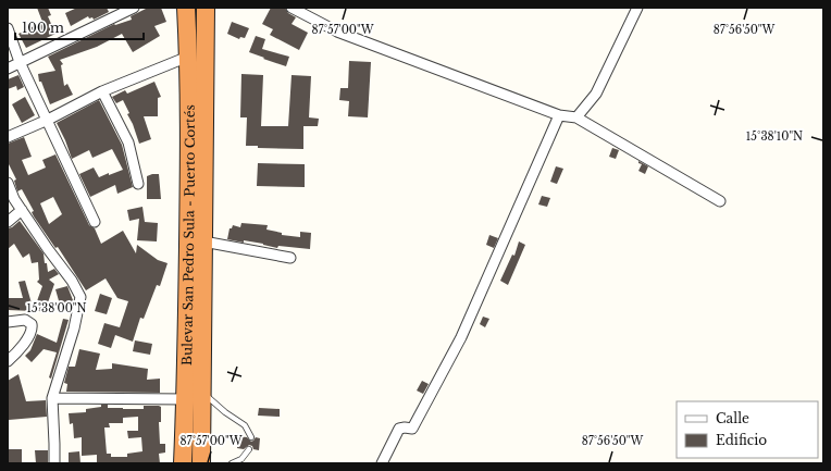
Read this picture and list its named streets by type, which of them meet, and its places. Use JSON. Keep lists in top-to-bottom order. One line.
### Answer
{"streets":{"highway":["Bulevar San Pedro Sula - Puerto Cortés"]},"legend":["Calle","Edificio"],"scale_bar":"100 m","coordinates":["87°57'00\"W","87°56'50\"W","15°38'10\"N","15°38'00\"N"]}
